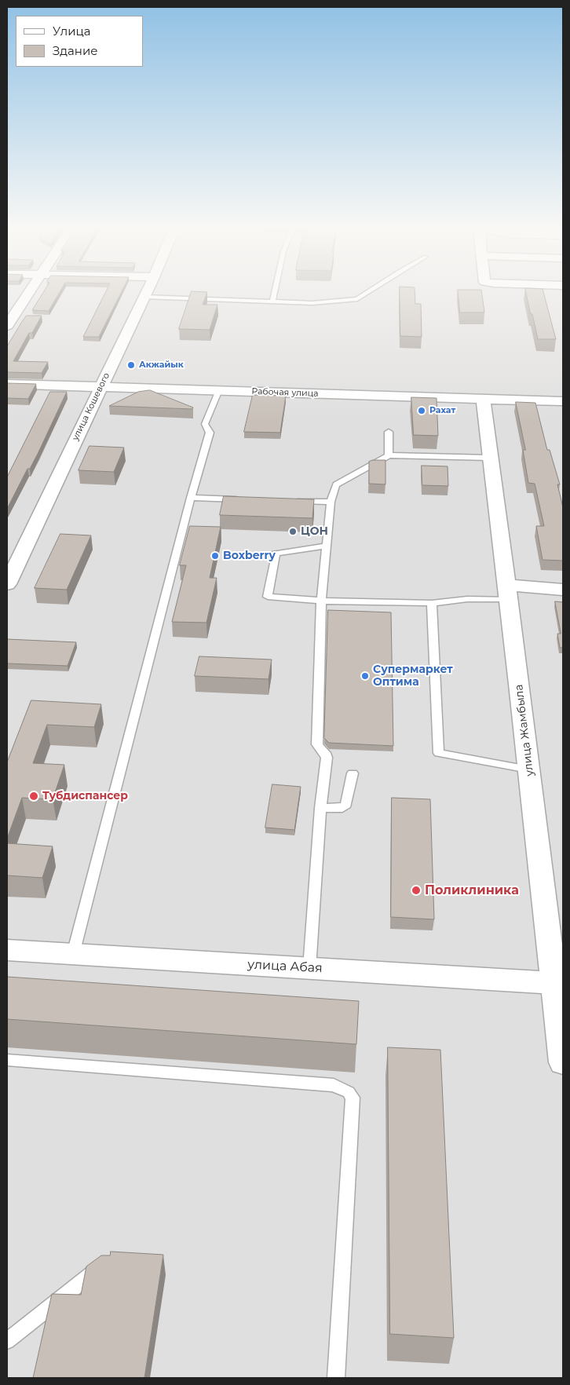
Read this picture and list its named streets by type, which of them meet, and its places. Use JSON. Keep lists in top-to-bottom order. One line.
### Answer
{"streets":{"street":["Рабочая улица","улица Кошевого","улица Жамбыла","улица Абая"]},"crossings":[["Рабочая улица","улица Кошевого"],["Рабочая улица","улица Жамбыла"],["улица Жамбыла","улица Абая"]],"places":["Акжайык","Рахат","ЦОН","Boxberry","Супермаркет Оптима","Тубдиспансер","Поликлиника"],"legend":["Улица","Здание"]}
